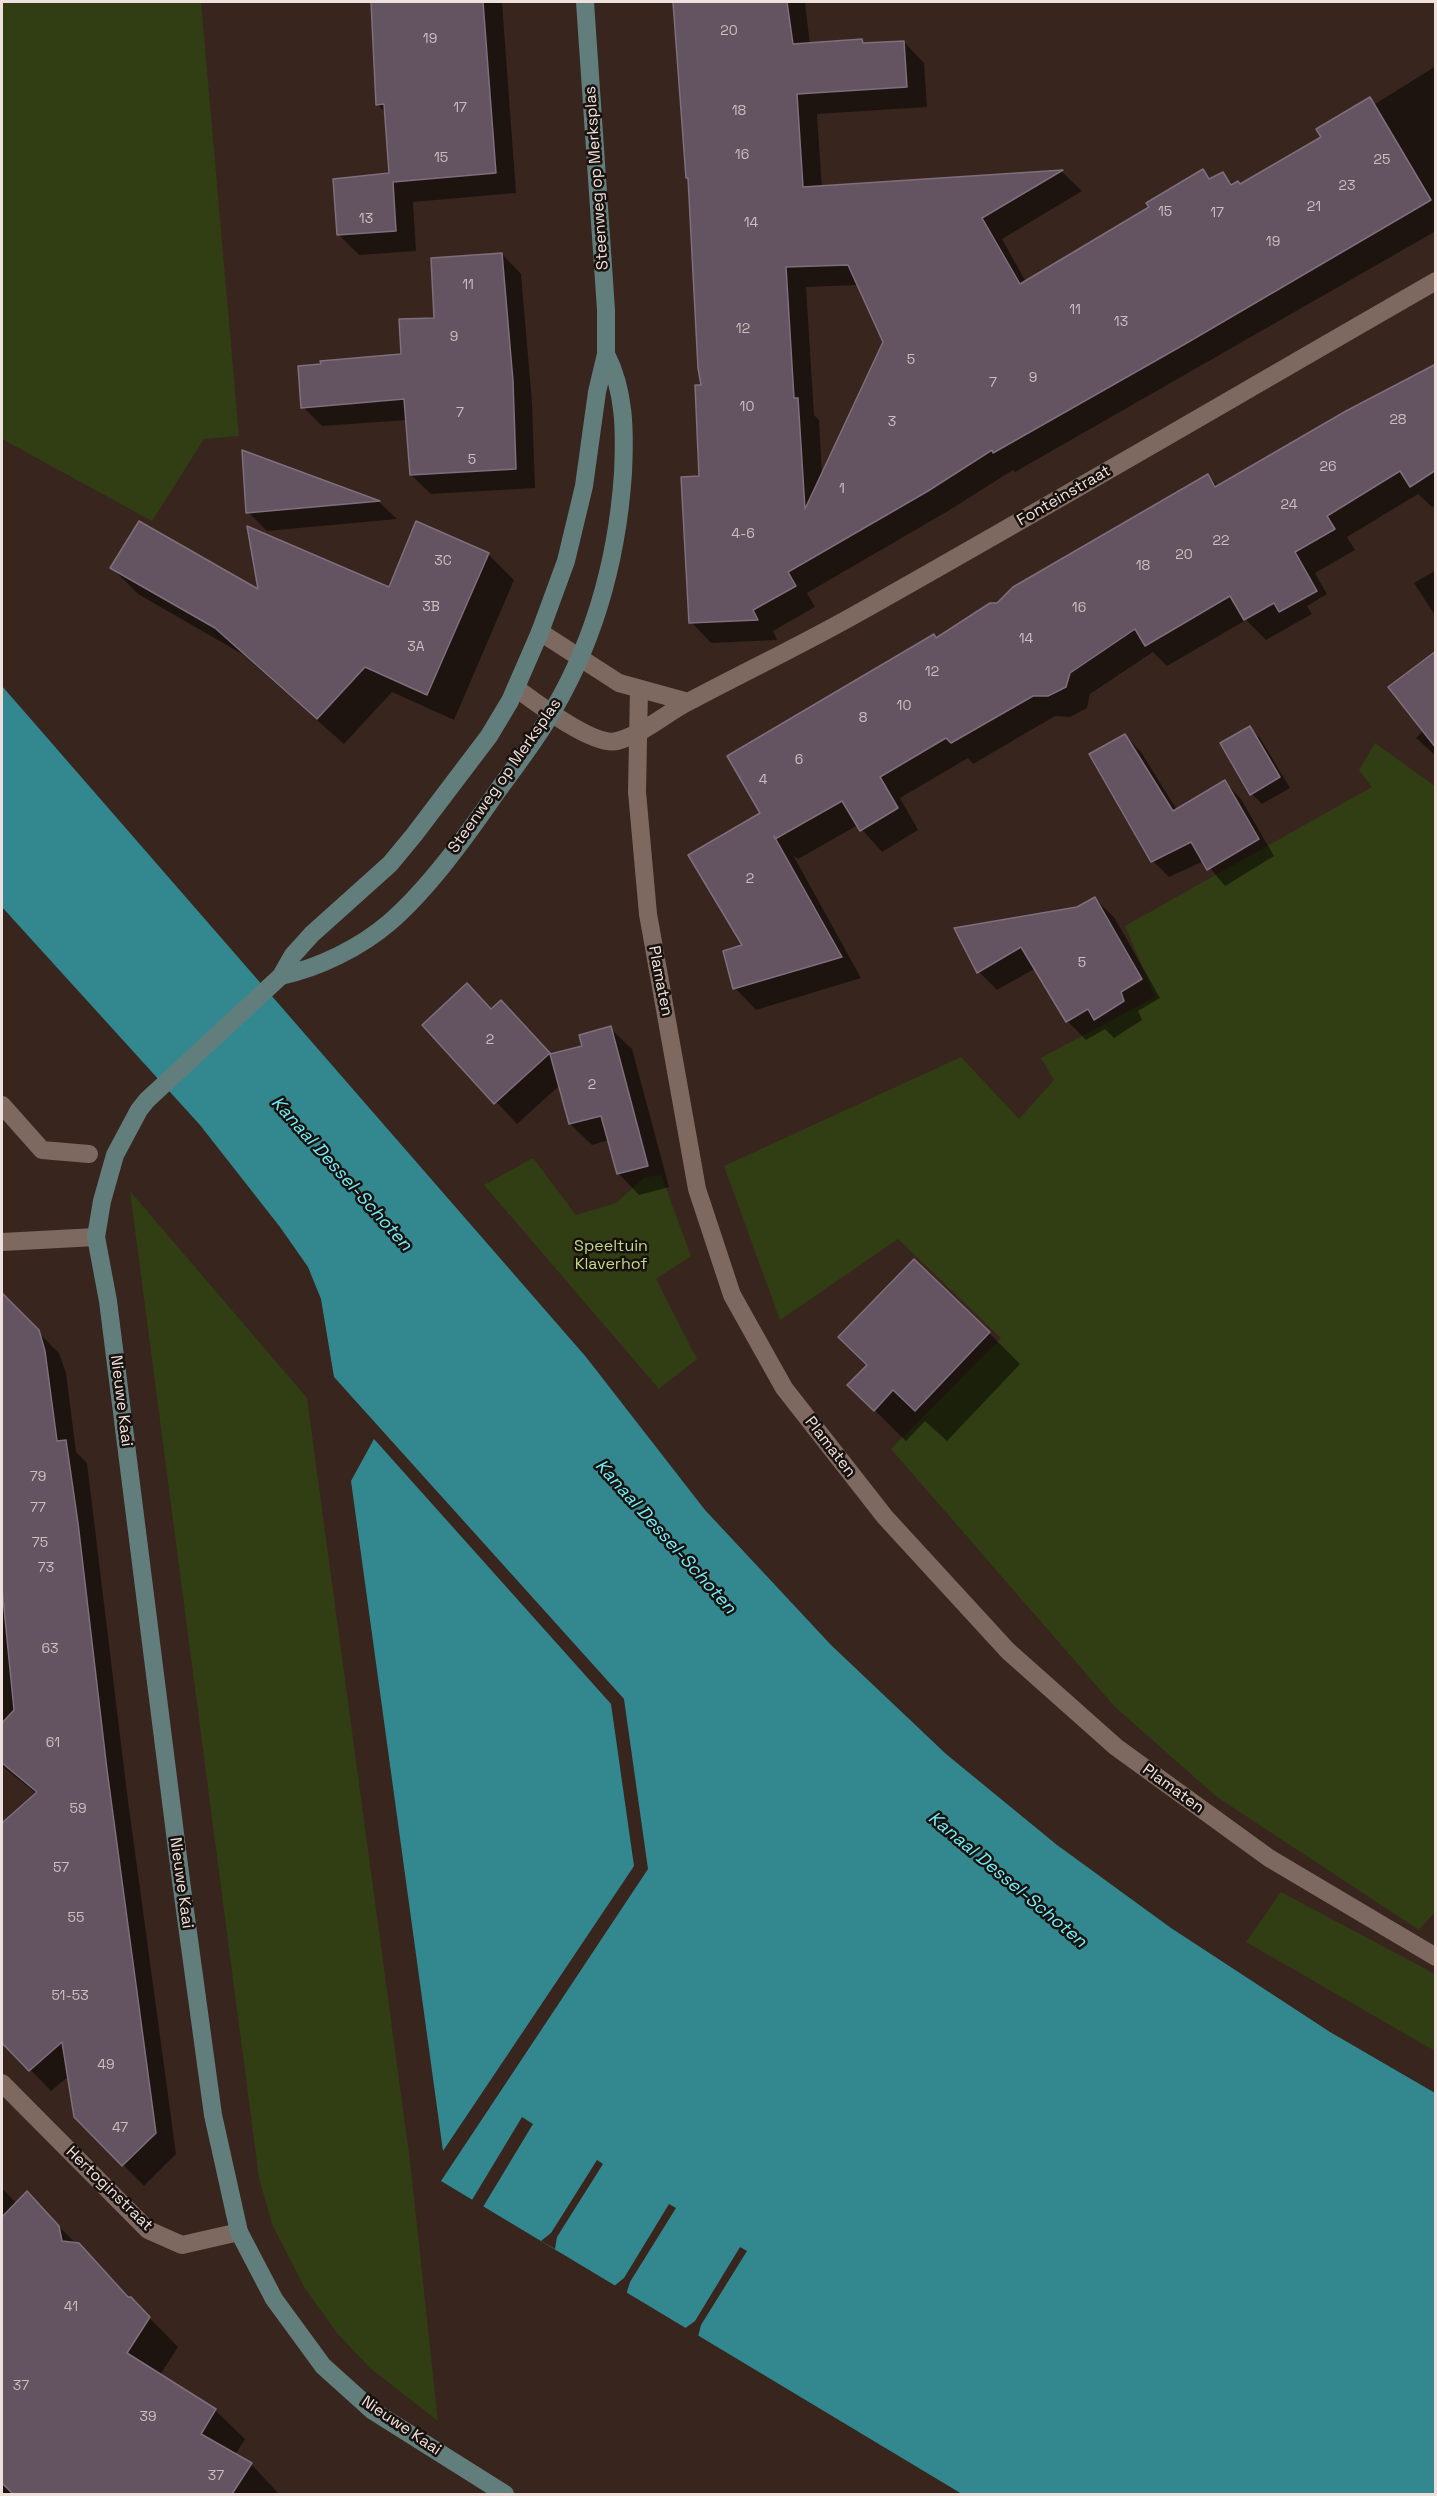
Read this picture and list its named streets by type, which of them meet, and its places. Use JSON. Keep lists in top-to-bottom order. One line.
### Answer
{"streets":{"street":["Steenweg op Merksplas","Fonteinstraat","Plamaten","Nieuwe Kaai","Hertoginstraat"]},"crossings":[["Steenweg op Merksplas","Fonteinstraat"],["Steenweg op Merksplas","Nieuwe Kaai"],["Fonteinstraat","Plamaten"],["Nieuwe Kaai","Hertoginstraat"]],"water":["Kanaal Dessel-Schoten"],"parks":["Speeltuin Klaverhof"],"house_numbers":["20","19","17","18","16","15","25","23","21","15","17","13","14","19","11","11","13","12","9","5","9","7","10","7","28","3","5","26","1","24","4-6","22","20","3C","18","3B","16","14","3A","12","10","8","6","4","2","5","2","2","79","77","75","73","63","61","59","57","55","51-53","49","47","41","37","39","37"]}
